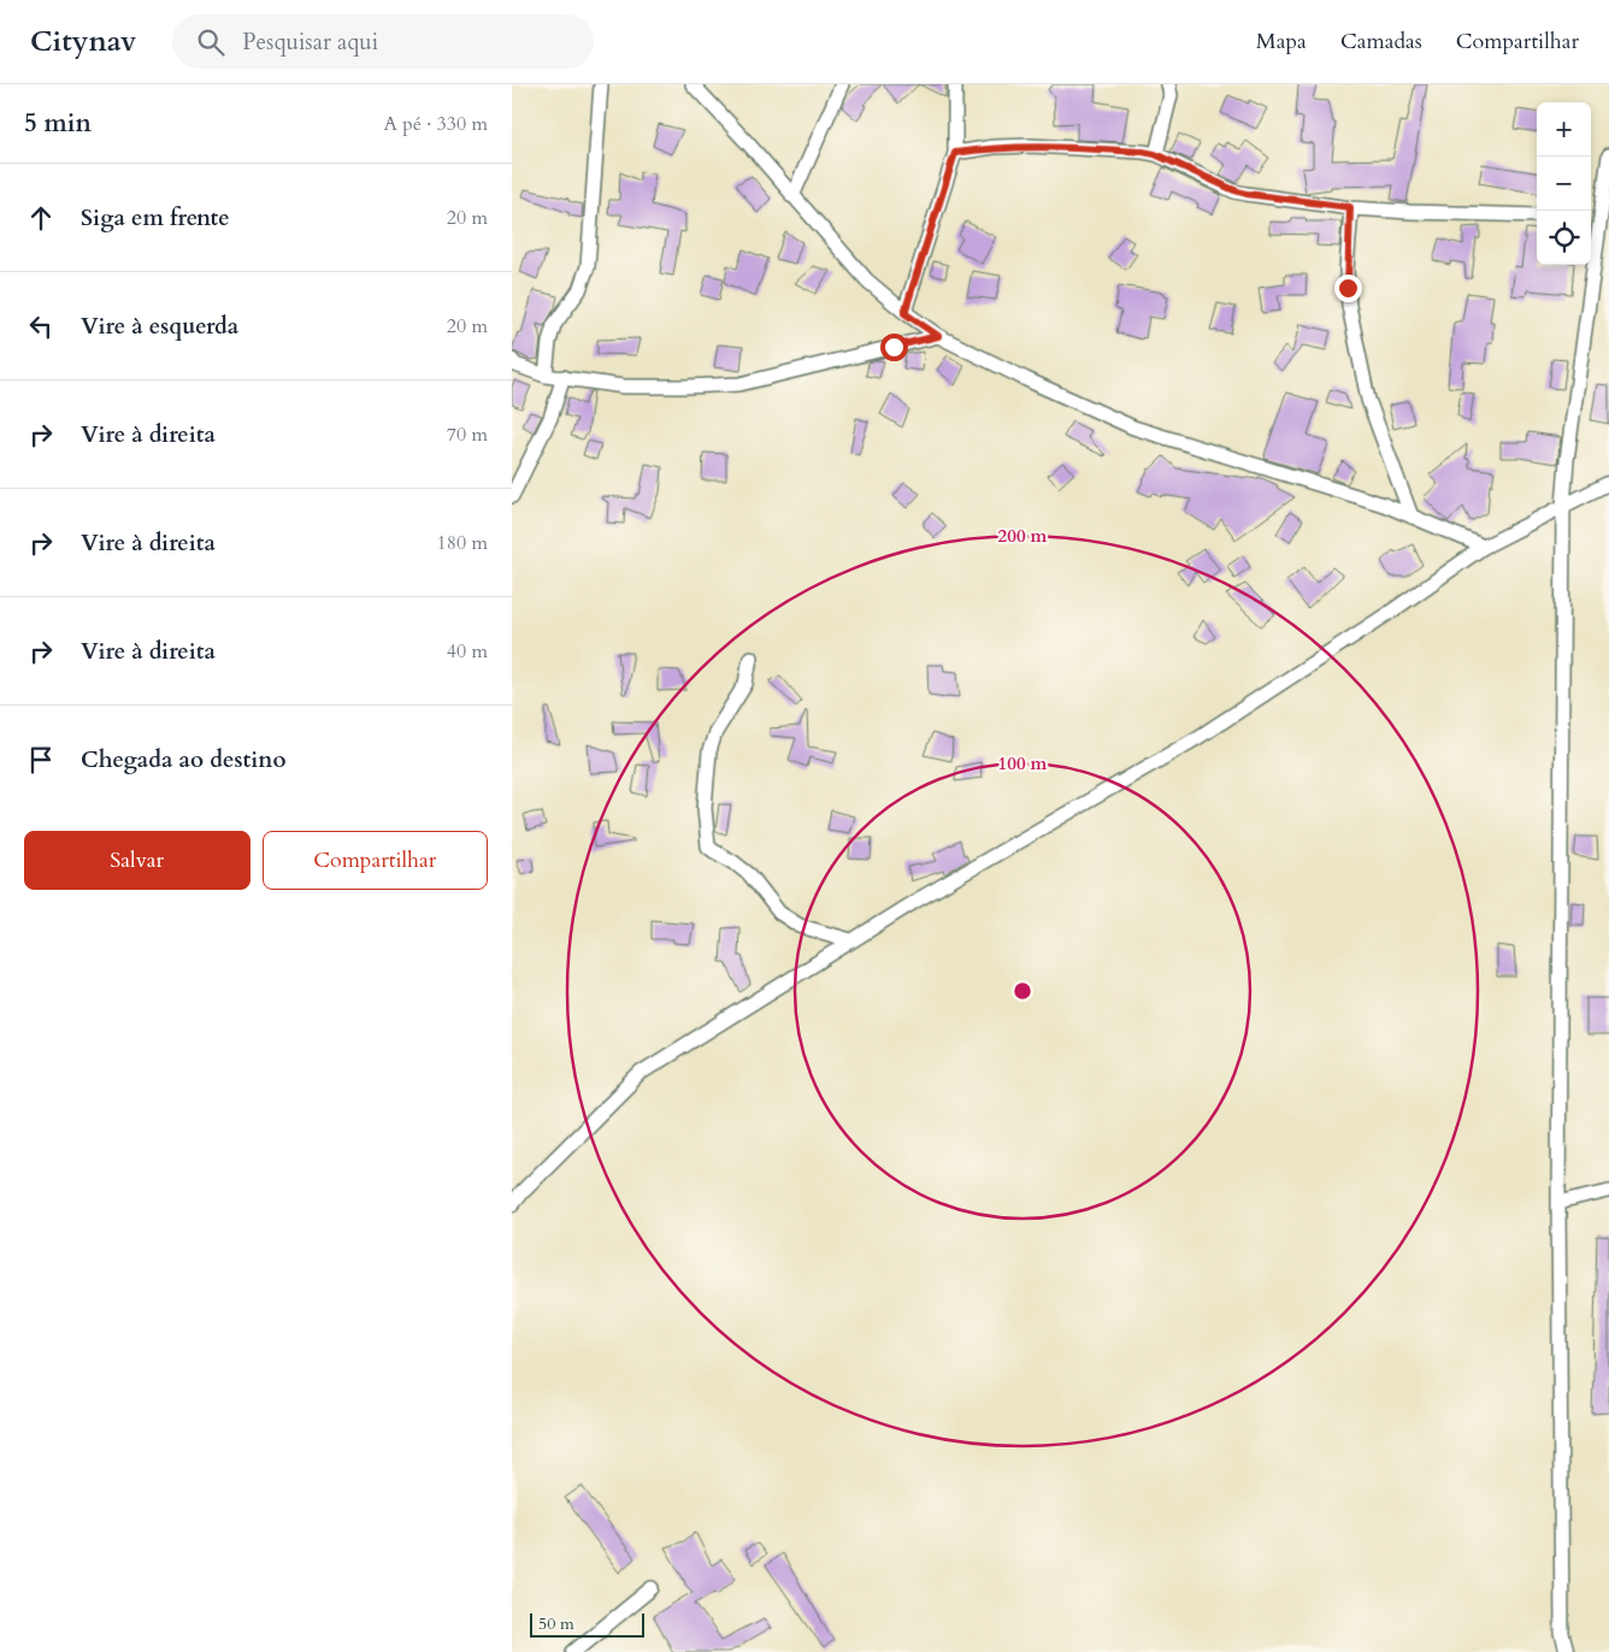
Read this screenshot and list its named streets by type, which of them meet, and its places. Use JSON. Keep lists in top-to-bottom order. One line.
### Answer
{"scale_bar":"50 m","page":{"header":"Citynav","search":"Pesquisar aqui","nav":["Mapa","Camadas","Compartilhar"],"heading":["5 min","A pé · 330 m"],"map_buttons":["+","−"],"list":[["Siga em frente","20 m"],["Vire à esquerda","20 m"],["Vire à direita","70 m"],["Vire à direita","180 m"],["Vire à direita","40 m"],"Chegada ao destino"],"buttons":["Salvar","Compartilhar"],"scale":"50 m"},"rings":["200 m","100 m"]}
